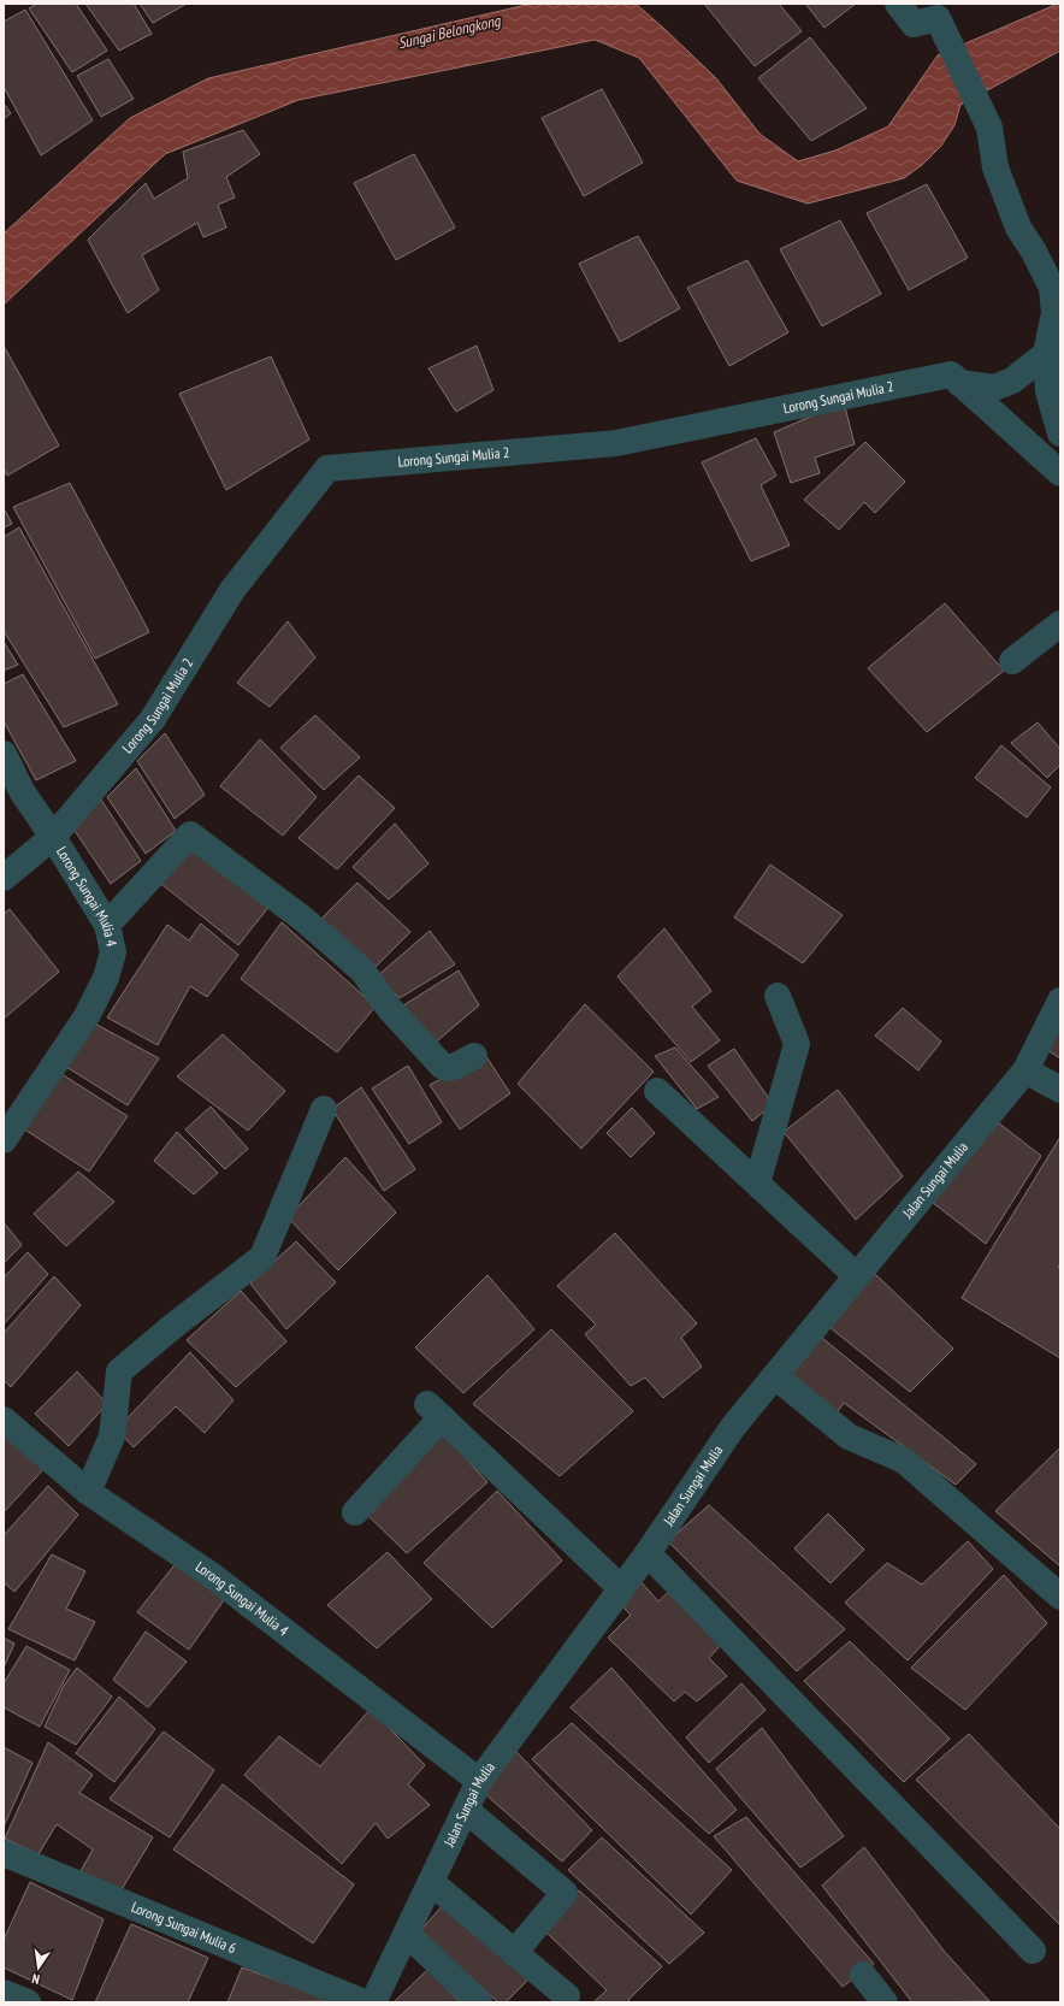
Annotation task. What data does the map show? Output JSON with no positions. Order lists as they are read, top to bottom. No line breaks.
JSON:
{"streets":{"street":["Lorong Sungai Mulia 2","Lorong Sungai Mulia 4","Jalan Sungai Mulia","Lorong Sungai Mulia 6"]},"crossings":[["Lorong Sungai Mulia 2","Lorong Sungai Mulia 4"],["Lorong Sungai Mulia 4","Jalan Sungai Mulia"]],"water":["Sungai Belongkong"],"north":"bottom"}
